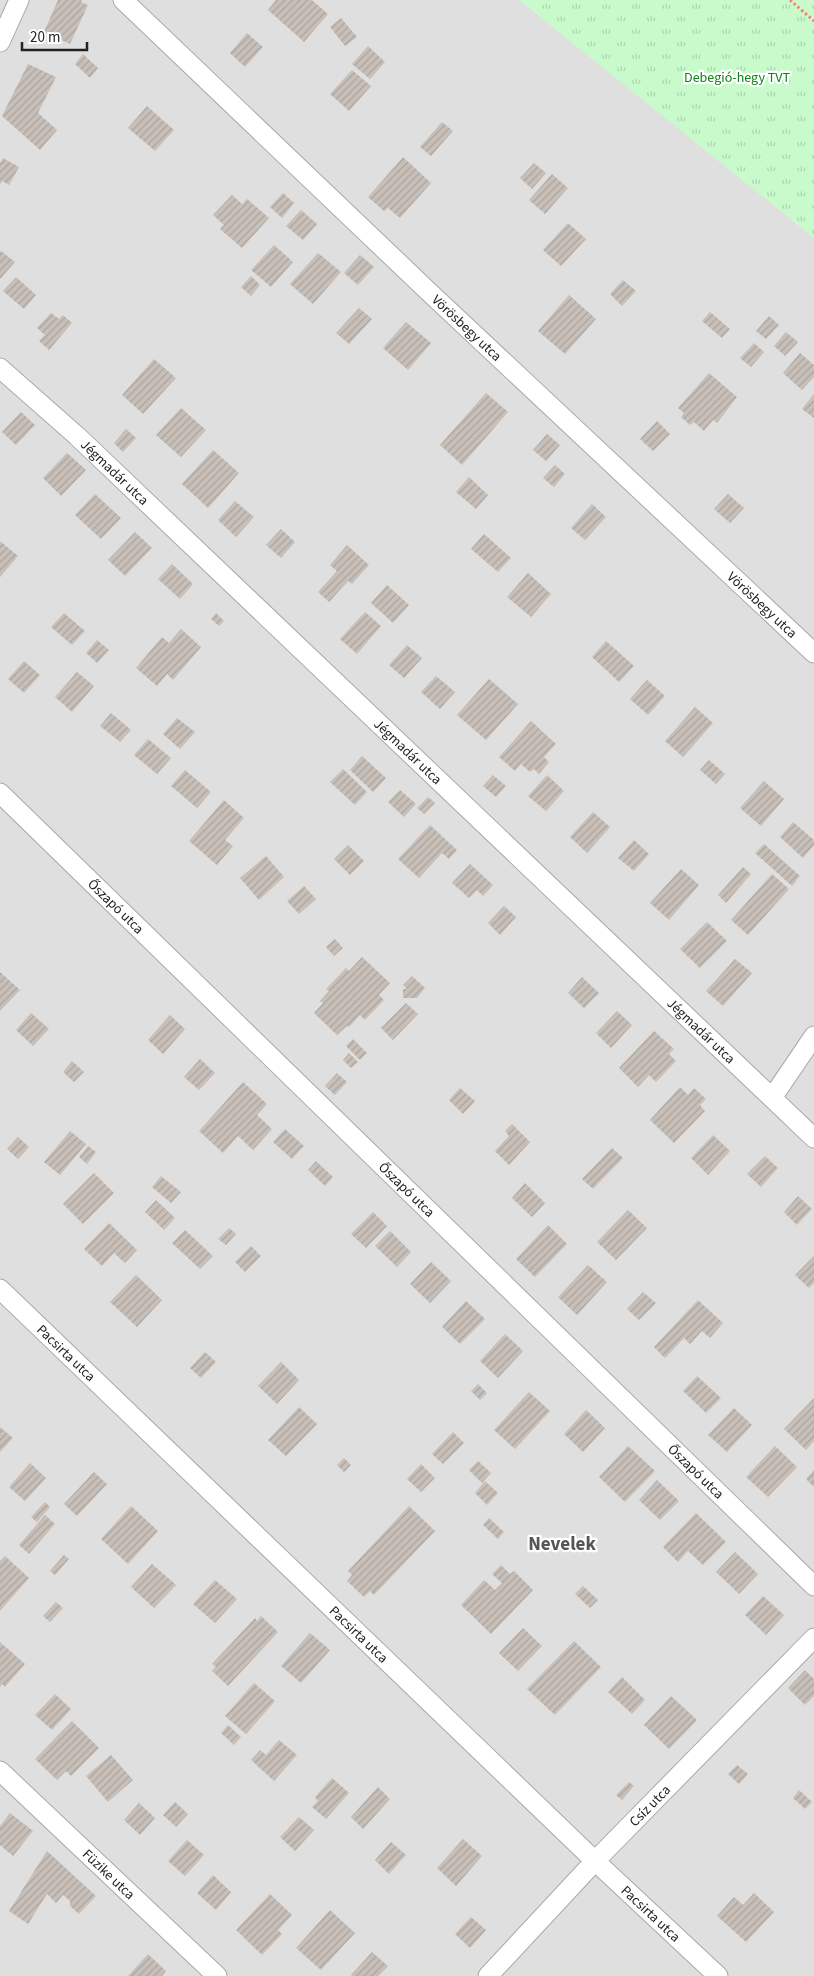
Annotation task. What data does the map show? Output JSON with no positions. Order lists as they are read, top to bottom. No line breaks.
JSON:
{"streets":{"street":["Vörösbegy utca","Jégmadár utca","Őszapó utca","Pacsirta utca","Csíz utca","Füzike utca"]},"crossings":[["Pacsirta utca","Csíz utca"]],"districts":["Nevelek"],"parks":["Debegió-hegy TVT"],"scale_bar":"20 m"}
